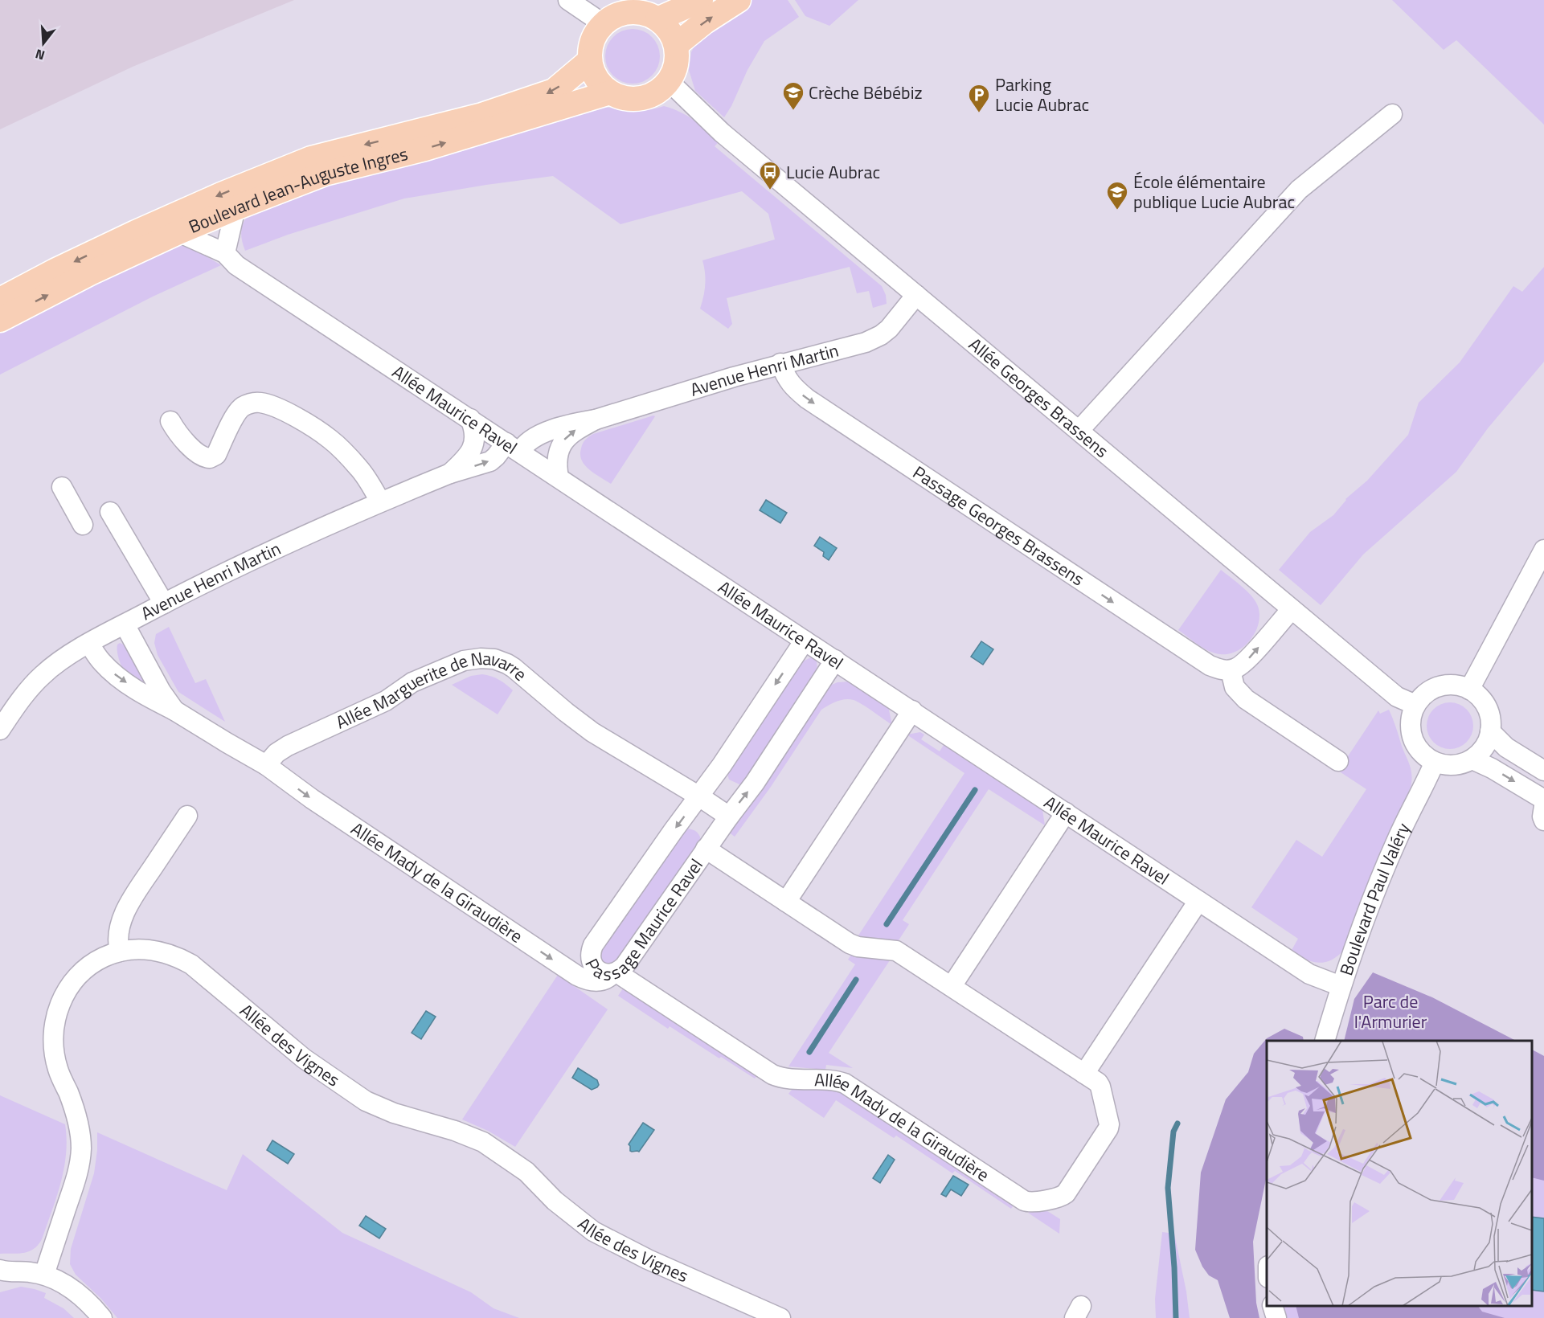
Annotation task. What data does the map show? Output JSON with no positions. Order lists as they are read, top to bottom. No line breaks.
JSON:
{"streets":{"main road":["Boulevard Jean-Auguste Ingres"],"street":["Avenue Henri Martin","Allée Georges Brassens","Allée Maurice Ravel","Passage Georges Brassens","Allée Marguerite de Navarre","Allée Mady de la Giraudière","Boulevard Paul Valéry","Passage Maurice Ravel","Allée des Vignes"]},"crossings":[["Boulevard Jean-Auguste Ingres","Allée Georges Brassens"],["Boulevard Jean-Auguste Ingres","Allée Maurice Ravel"],["Avenue Henri Martin","Allée Georges Brassens"],["Avenue Henri Martin","Allée Maurice Ravel"],["Avenue Henri Martin","Passage Georges Brassens"],["Allée Georges Brassens","Boulevard Paul Valéry"],["Allée Maurice Ravel","Boulevard Paul Valéry"],["Allée Maurice Ravel","Passage Maurice Ravel"],["Allée Marguerite de Navarre","Allée Mady de la Giraudière"],["Allée Marguerite de Navarre","Passage Maurice Ravel"],["Allée Mady de la Giraudière","Passage Maurice Ravel"]],"one_way":["Passage Georges Brassens"],"parks":["Parc de l'Armurier"],"places":{"school or university":["Crèche Bébébiz","École élémentaire publique Lucie Aubrac"],"parking":["Parking Lucie Aubrac"],"bus stop":["Lucie Aubrac"]},"north":"bottom"}
